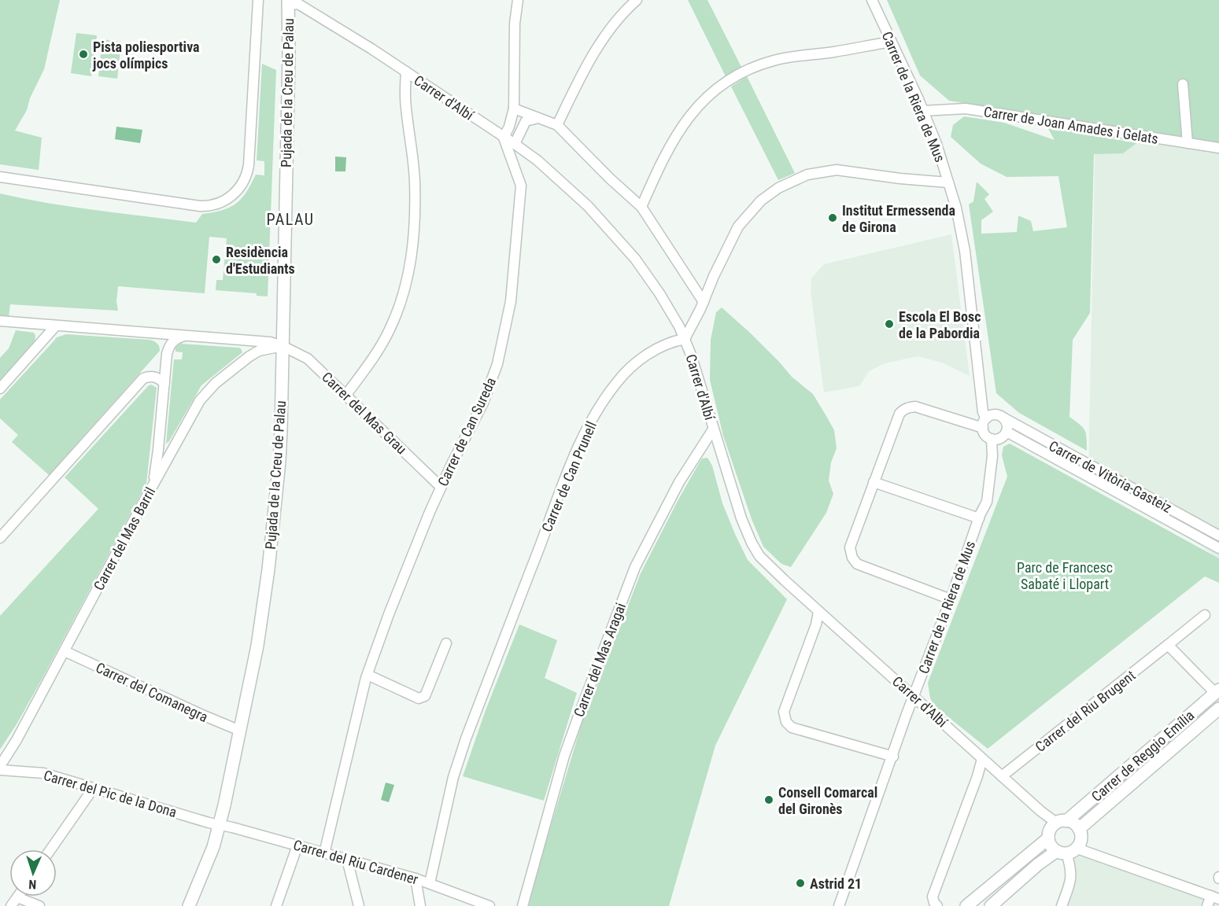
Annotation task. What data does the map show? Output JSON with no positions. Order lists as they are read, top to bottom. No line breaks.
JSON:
{"streets":{"street":["Pujada de la Creu de Palau","Carrer de la Riera de Mus","Carrer d'Albí","Carrer de Joan Amades i Gelats","Carrer del Mas Grau","Carrer de Can Sureda","Carrer de Can Prunell","Carrer de Vitòria-Gasteiz","Carrer del Mas Barril","Carrer del Mas Aragai","Carrer del Comanegra","Carrer del Riu Brugent","Carrer de Reggio Emília","Carrer del Pic de la Dona","Carrer del Riu Cardener"]},"crossings":[["Pujada de la Creu de Palau","Carrer d'Albí"],["Pujada de la Creu de Palau","Carrer del Mas Grau"],["Pujada de la Creu de Palau","Carrer del Mas Barril"],["Pujada de la Creu de Palau","Carrer del Comanegra"],["Pujada de la Creu de Palau","Carrer del Pic de la Dona"],["Pujada de la Creu de Palau","Carrer del Riu Cardener"],["Carrer de la Riera de Mus","Carrer d'Albí"],["Carrer de la Riera de Mus","Carrer de Joan Amades i Gelats"],["Carrer de la Riera de Mus","Carrer de Vitòria-Gasteiz"],["Carrer d'Albí","Carrer de Can Sureda"],["Carrer d'Albí","Carrer de Can Prunell"],["Carrer d'Albí","Carrer del Mas Aragai"],["Carrer d'Albí","Carrer del Riu Brugent"],["Carrer d'Albí","Carrer de Reggio Emília"],["Carrer del Mas Grau","Carrer de Can Sureda"],["Carrer del Mas Grau","Carrer del Mas Barril"],["Carrer de Can Sureda","Carrer del Riu Cardener"],["Carrer de Can Prunell","Carrer del Riu Cardener"],["Carrer del Mas Barril","Carrer del Comanegra"],["Carrer del Pic de la Dona","Carrer del Riu Cardener"]],"districts":["PALAU"],"parks":["Parc de Francesc Sabaté i Llopart"],"places":["Pista poliesportiva jocs olímpics","Institut Ermessenda de Girona","Residència d'Estudiants","Escola El Bosc de la Pabordia","Consell Comarcal del Gironès","Astrid 21"],"north":"bottom"}
